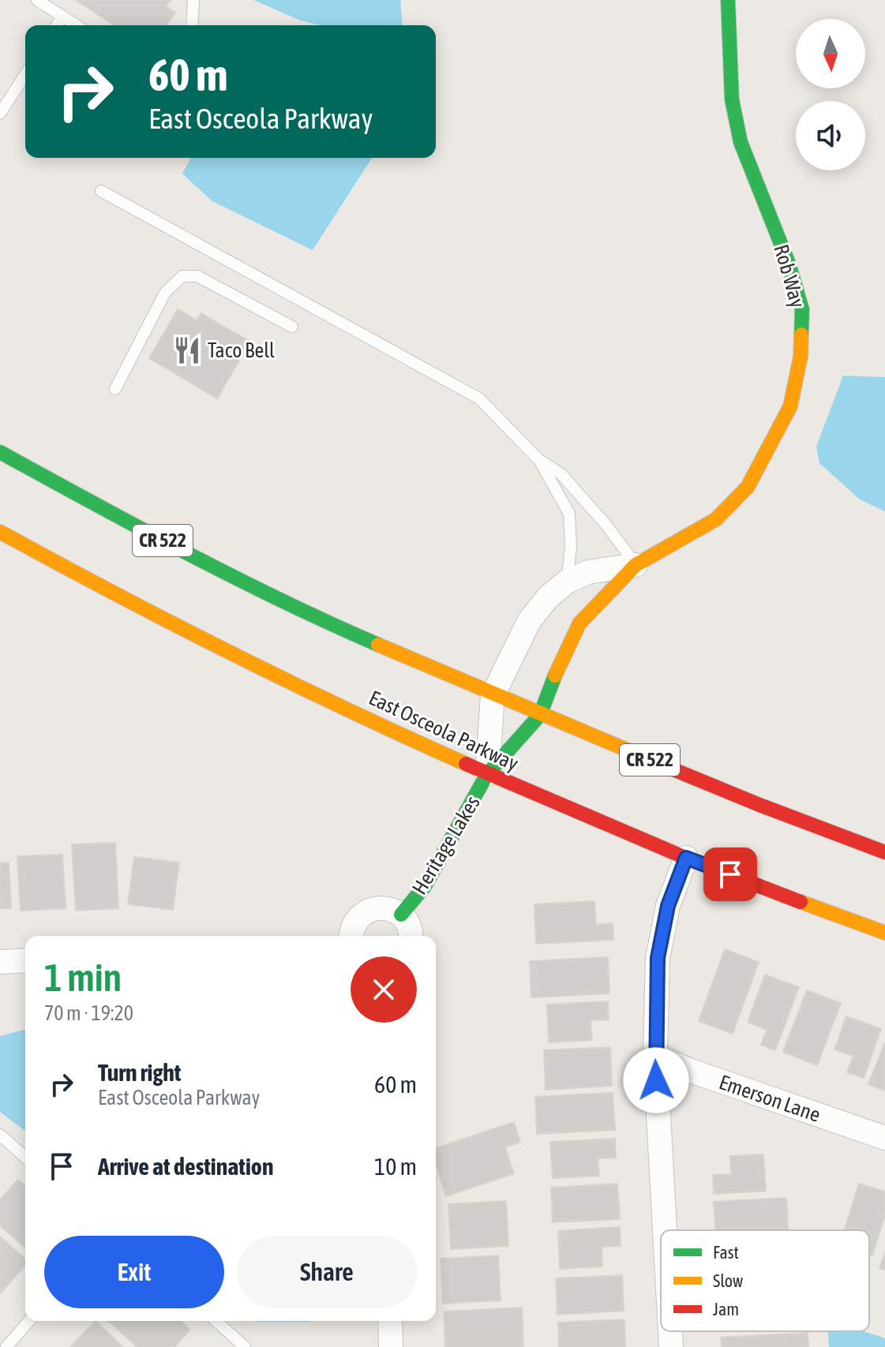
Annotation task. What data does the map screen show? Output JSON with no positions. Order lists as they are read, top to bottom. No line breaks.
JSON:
{"streets":{"main road":["Rob Way","CR 522","East Osceola Parkway","Heritage Lakes"],"street":["Emerson Lane"]},"crossings":[["Rob Way","CR 522"],["Rob Way","East Osceola Parkway"],["Rob Way","Heritage Lakes"],["East Osceola Parkway","Heritage Lakes"]],"places":{"restaurant":["Taco Bell"]},"legend":["Fast","Slow","Jam"],"north":"bottom","page":{"turn":["60 m","East Osceola Parkway"],"heading":["1 min","70 m · 19:20"],"list":[{"name":"Turn right","note":"East Osceola Parkway","value":"60 m"},{"name":"Arrive at destination","value":"10 m"}],"buttons":["Exit","Share"]}}
